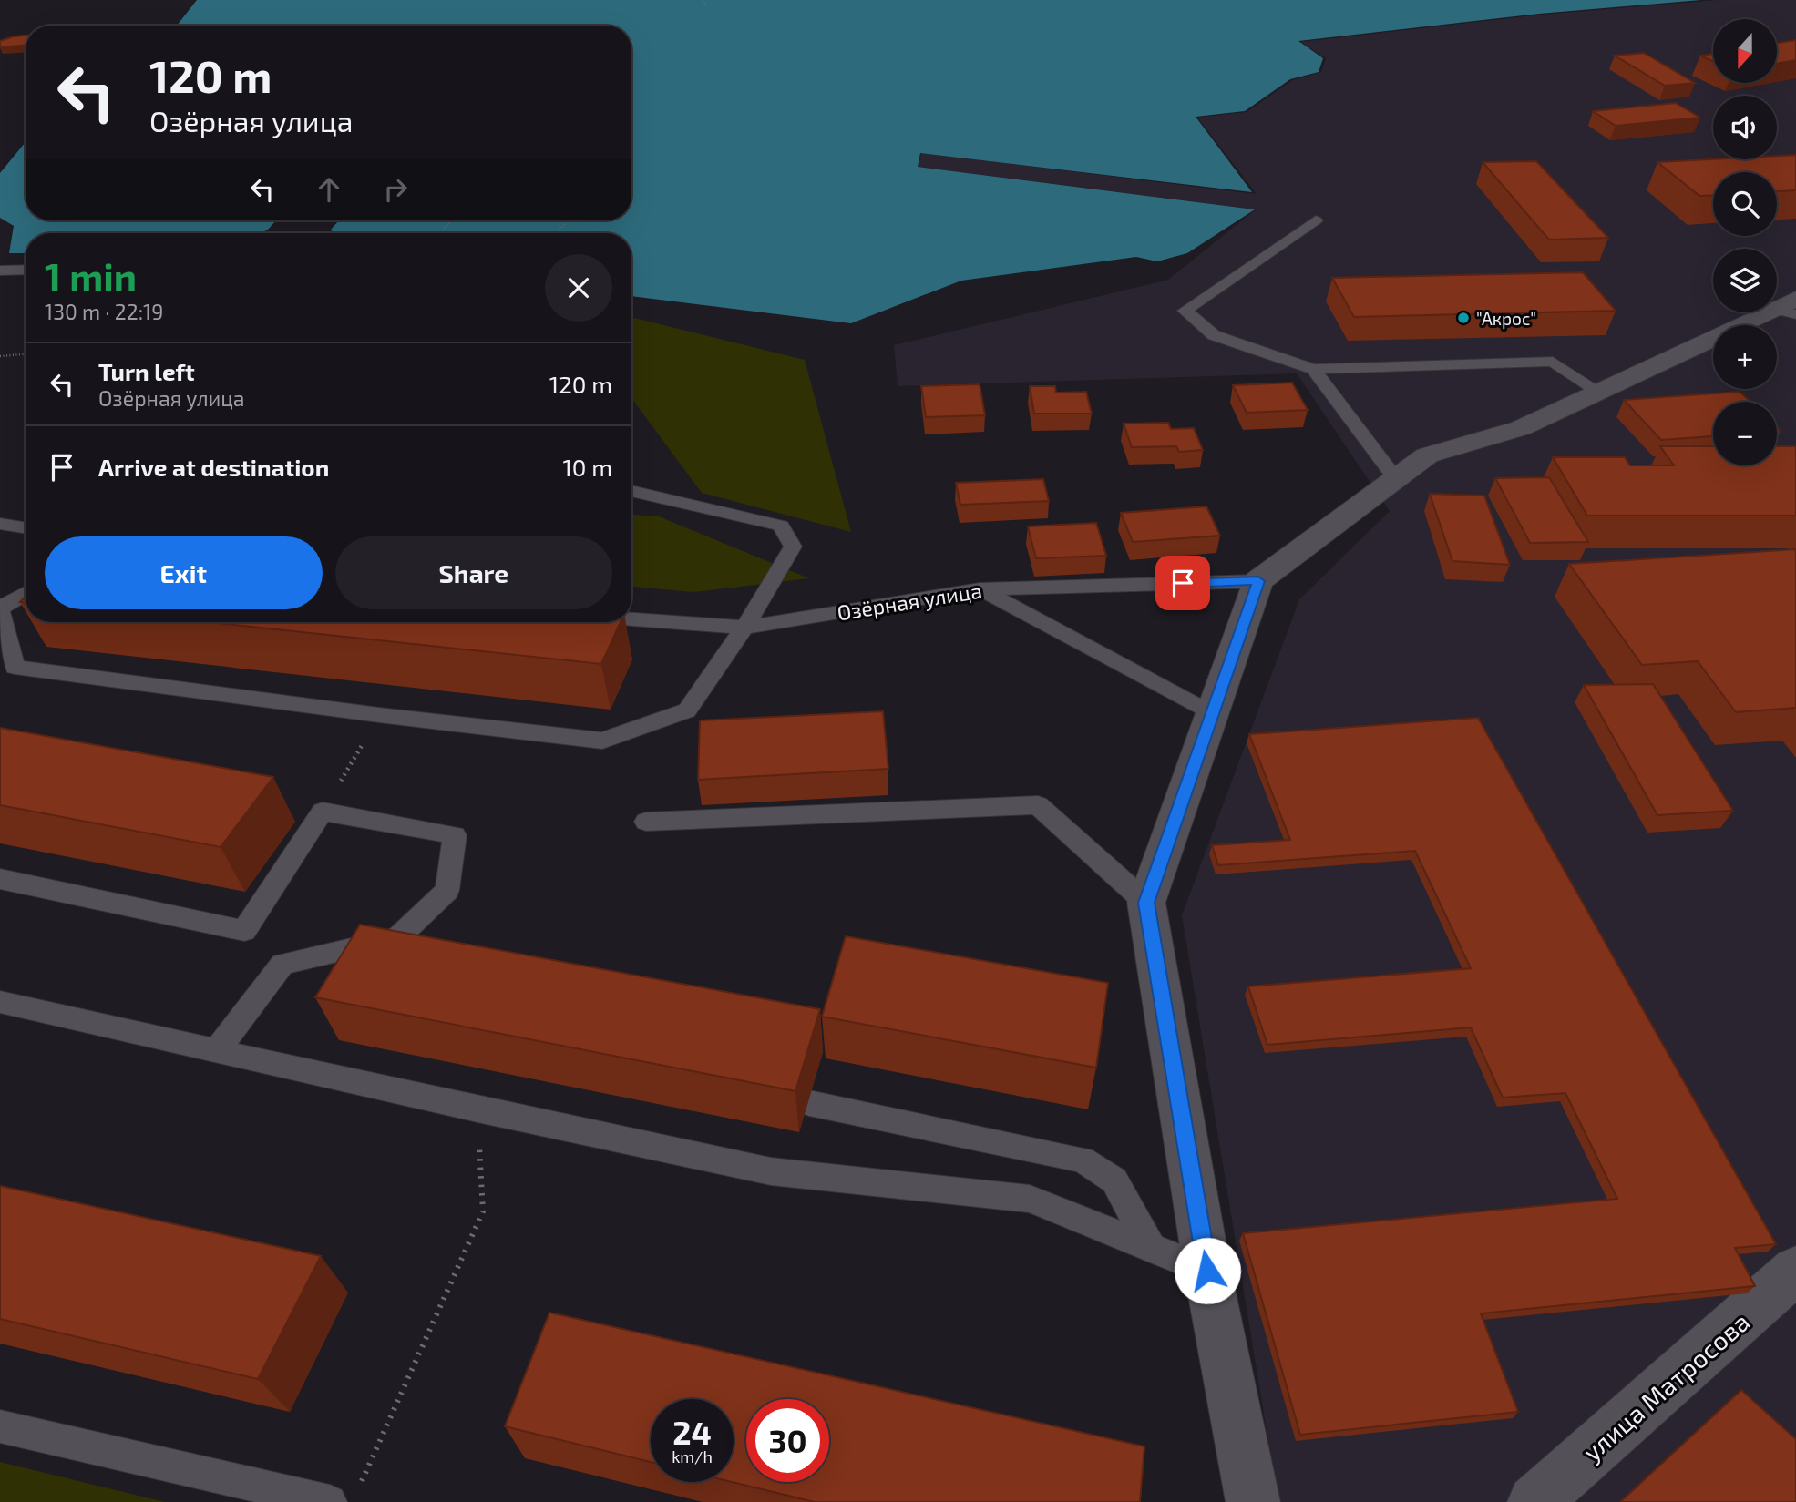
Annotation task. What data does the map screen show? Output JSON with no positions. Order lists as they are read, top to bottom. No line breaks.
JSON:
{"streets":{"street":["улица Матросова"],"lane":["Озёрная улица"]},"places":["\"Акрос\""],"north":"bottom","page":{"map_buttons":["+","−"],"turn":["120 m","Озёрная улица"],"heading":["1 min","130 m · 22:19"],"list":[{"name":"Turn left","note":"Озёрная улица","value":"120 m"},{"name":"Arrive at destination","value":"10 m"}],"buttons":["Exit","Share"],"speed":"24 km/h","limit":"30"}}
